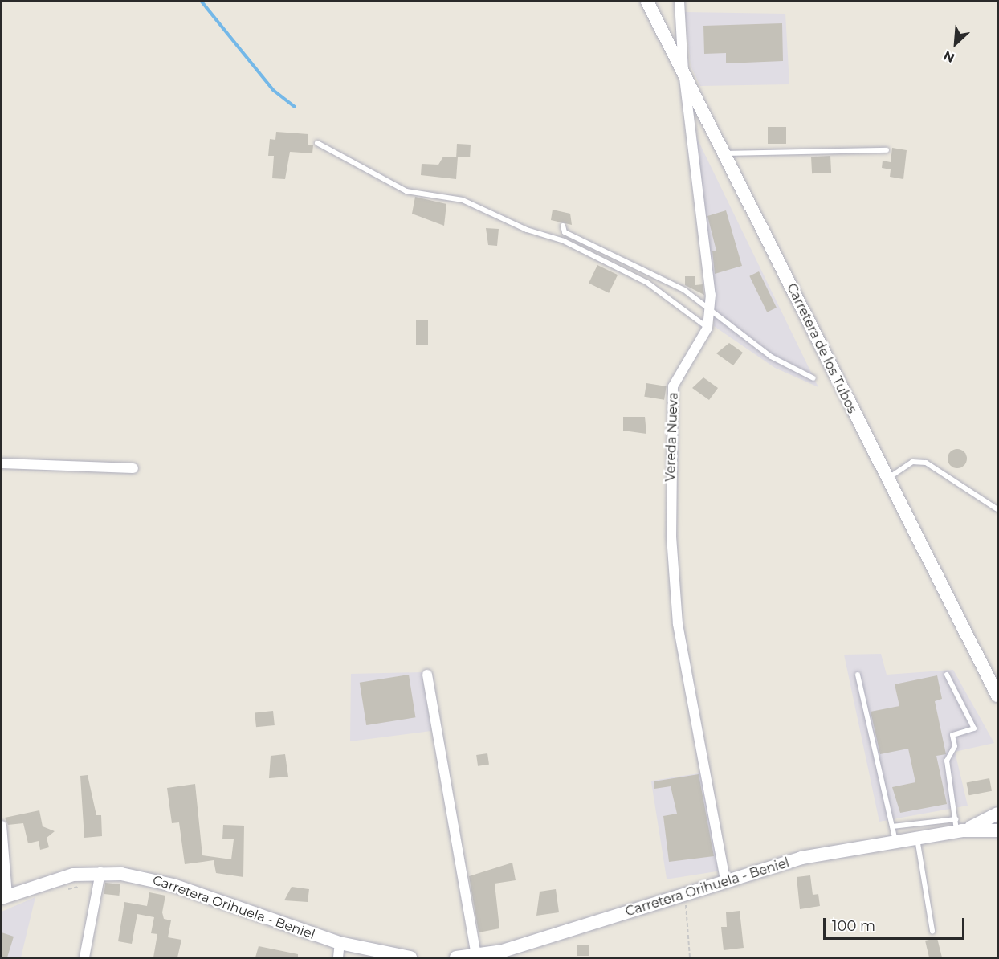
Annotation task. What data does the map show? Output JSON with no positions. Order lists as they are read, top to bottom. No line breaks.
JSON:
{"streets":{"main road":["Carretera de los Tubos","Carretera Orihuela - Beniel"],"street":["Vereda Nueva"]},"crossings":[["Carretera de los Tubos","Vereda Nueva"],["Vereda Nueva","Carretera Orihuela - Beniel"]],"scale_bar":"100 m","north":"bottom left"}
